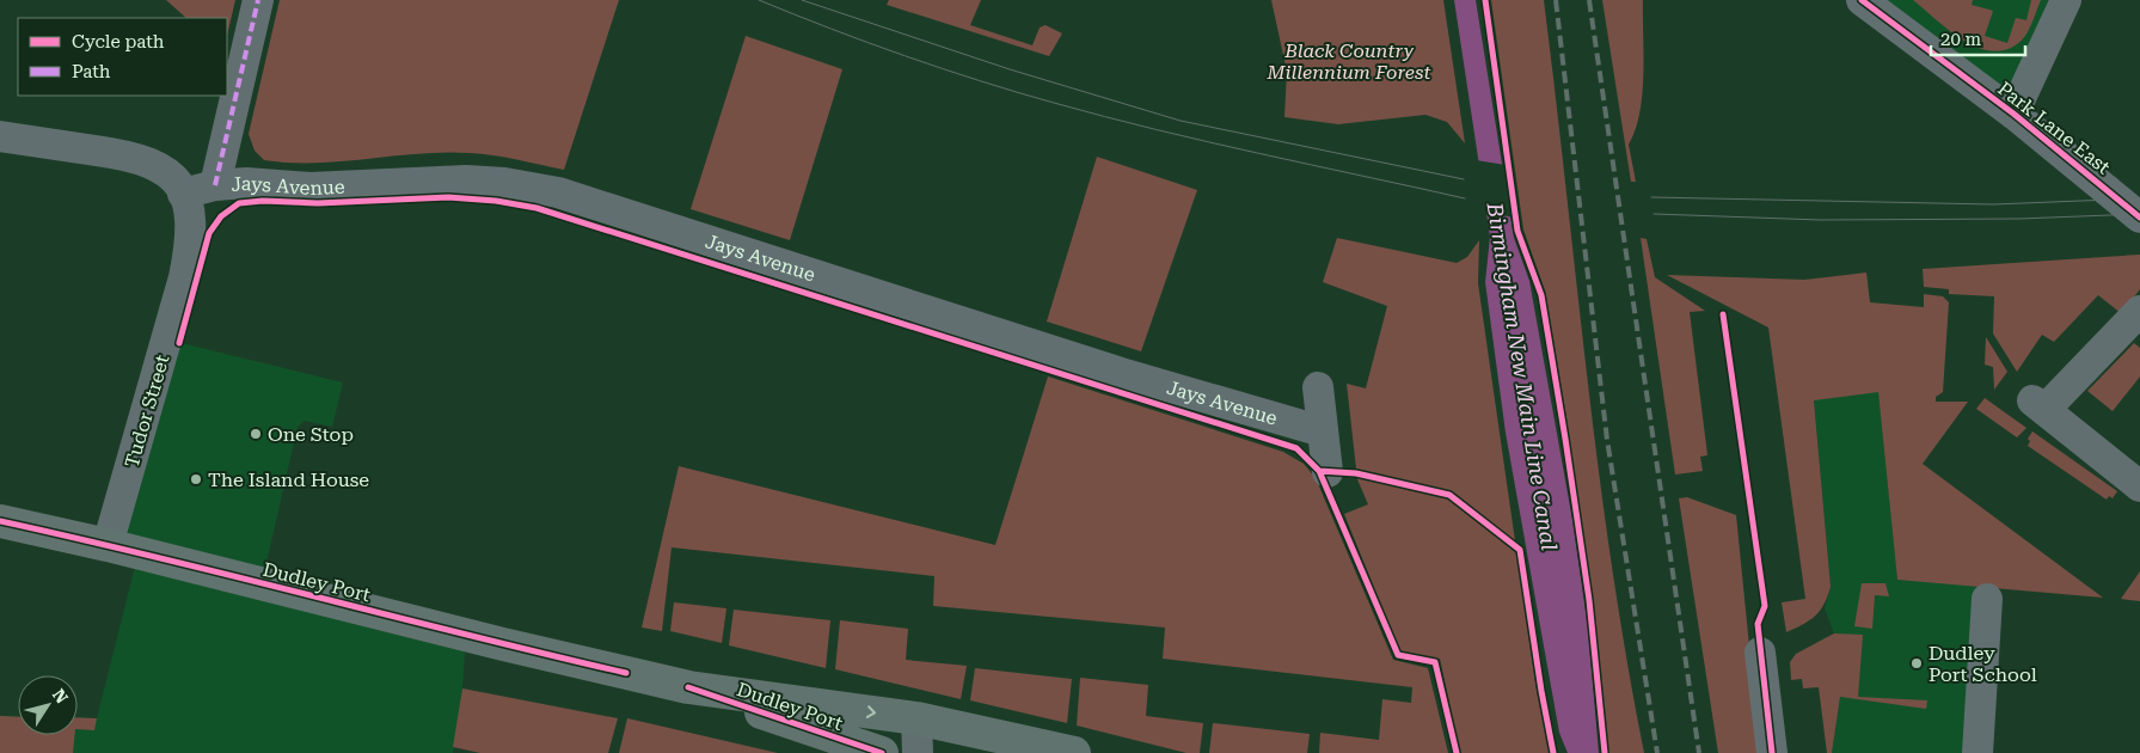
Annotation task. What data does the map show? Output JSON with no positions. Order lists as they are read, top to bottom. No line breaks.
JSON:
{"streets":{"highway":["Dudley Port"],"street":["Park Lane East","Jays Avenue","Tudor Street"]},"crossings":[["Jays Avenue","Tudor Street"],["Tudor Street","Dudley Port"]],"water":["Birmingham New Main Line Canal"],"parks":["Black Country Millennium Forest"],"places":["One Stop","The Island House","Dudley Port School"],"legend":["Cycle path","Path"],"scale_bar":"20 m","north":"top right"}
